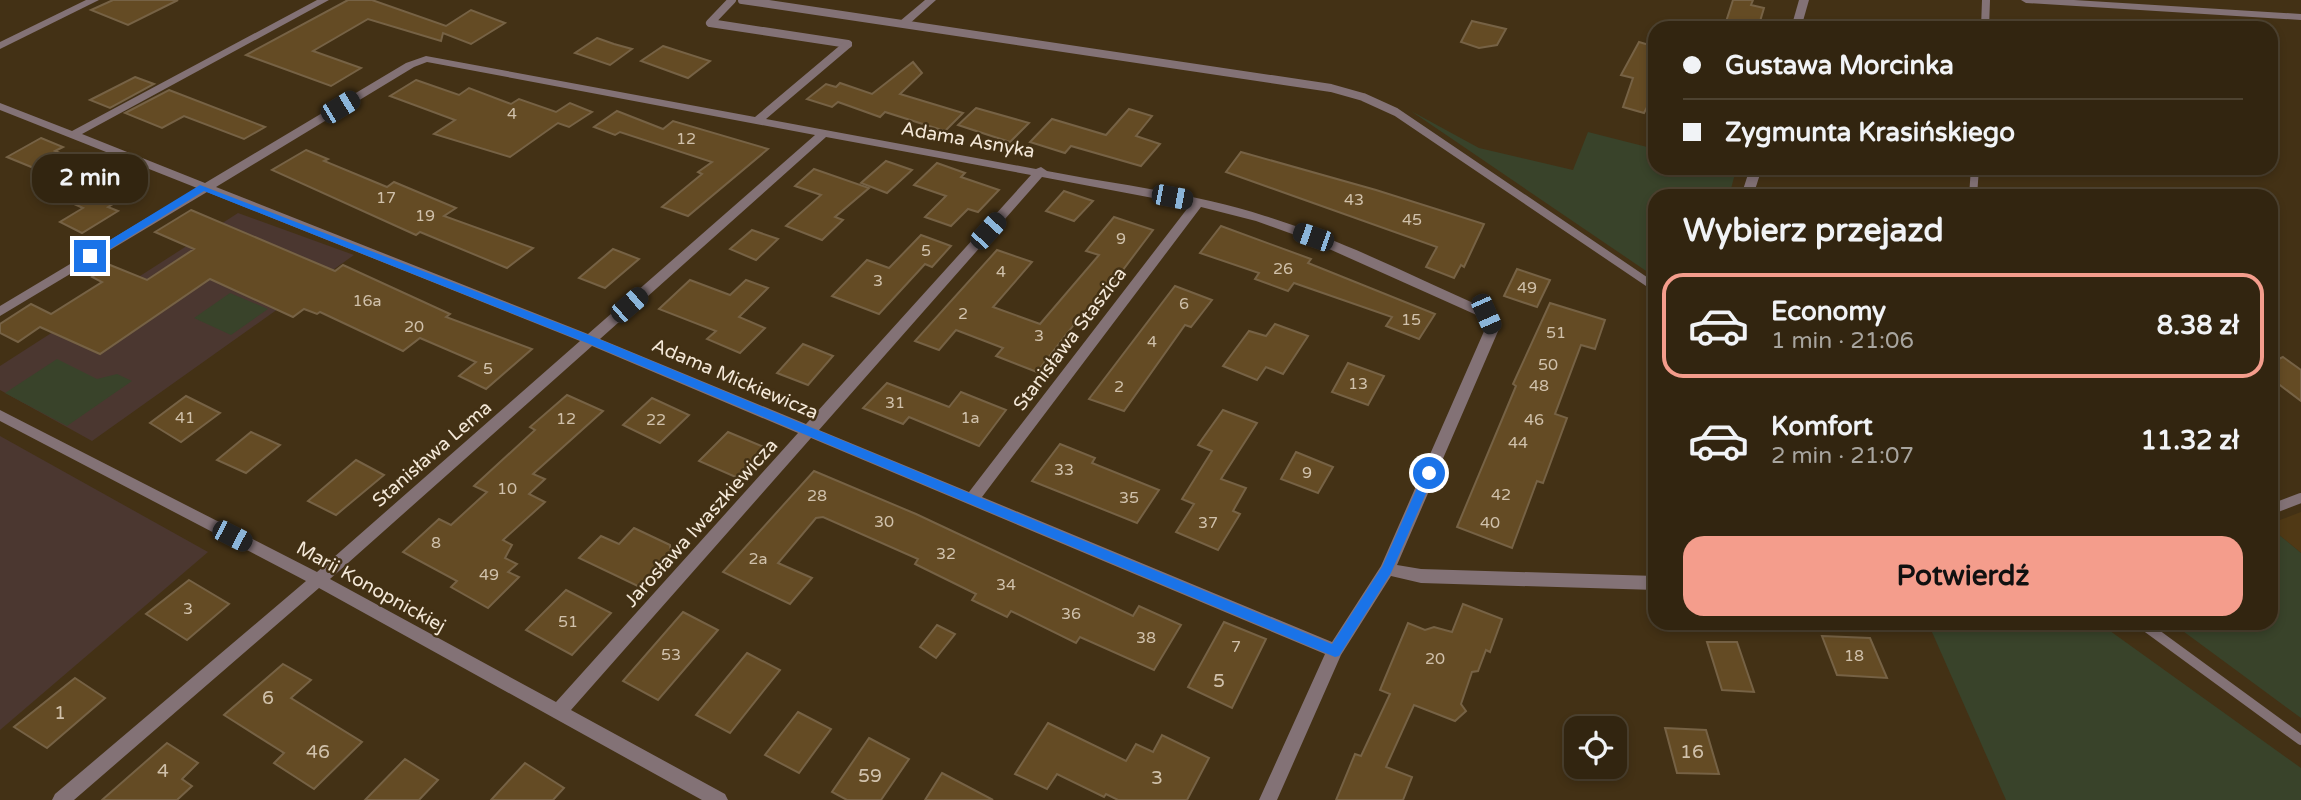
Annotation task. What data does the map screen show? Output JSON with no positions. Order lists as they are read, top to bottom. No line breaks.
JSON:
{"streets":{"street":["Adama Asnyka","Stanisława Staszica","Adama Mickiewicza","Stanisława Lema","Jarosława Iwaszkiewicza","Marii Konopnickiej"]},"crossings":[["Adama Asnyka","Stanisława Staszica"],["Adama Asnyka","Adama Mickiewicza"],["Adama Asnyka","Stanisława Lema"],["Adama Asnyka","Jarosława Iwaszkiewicza"],["Stanisława Staszica","Adama Mickiewicza"],["Adama Mickiewicza","Stanisława Lema"],["Adama Mickiewicza","Jarosława Iwaszkiewicza"],["Stanisława Lema","Marii Konopnickiej"],["Jarosława Iwaszkiewicza","Marii Konopnickiej"]],"house_numbers":["4","12","17","43","19","45","9","5","26","4","3","49","16a","6","2","15","20","51","3","4","50","5","13","48","2","31","41","1a","12","22","46","44","33","9","10","42","28","35","30","37","40","8","32","2a","49","34","3","36","51","38","7","53","18","20","5","6","1","46","16","4","59","3"],"page":{"banner":["Gustawa Morcinka","Zygmunta Krasińskiego"],"bubble":"2 min","heading":"Wybierz przejazd","list":[{"name":"Economy","note":"1 min · 21:06","value":"8.38 zł"},{"name":"Komfort","note":"2 min · 21:07","value":"11.32 zł"}],"buttons":"Potwierdź"}}
